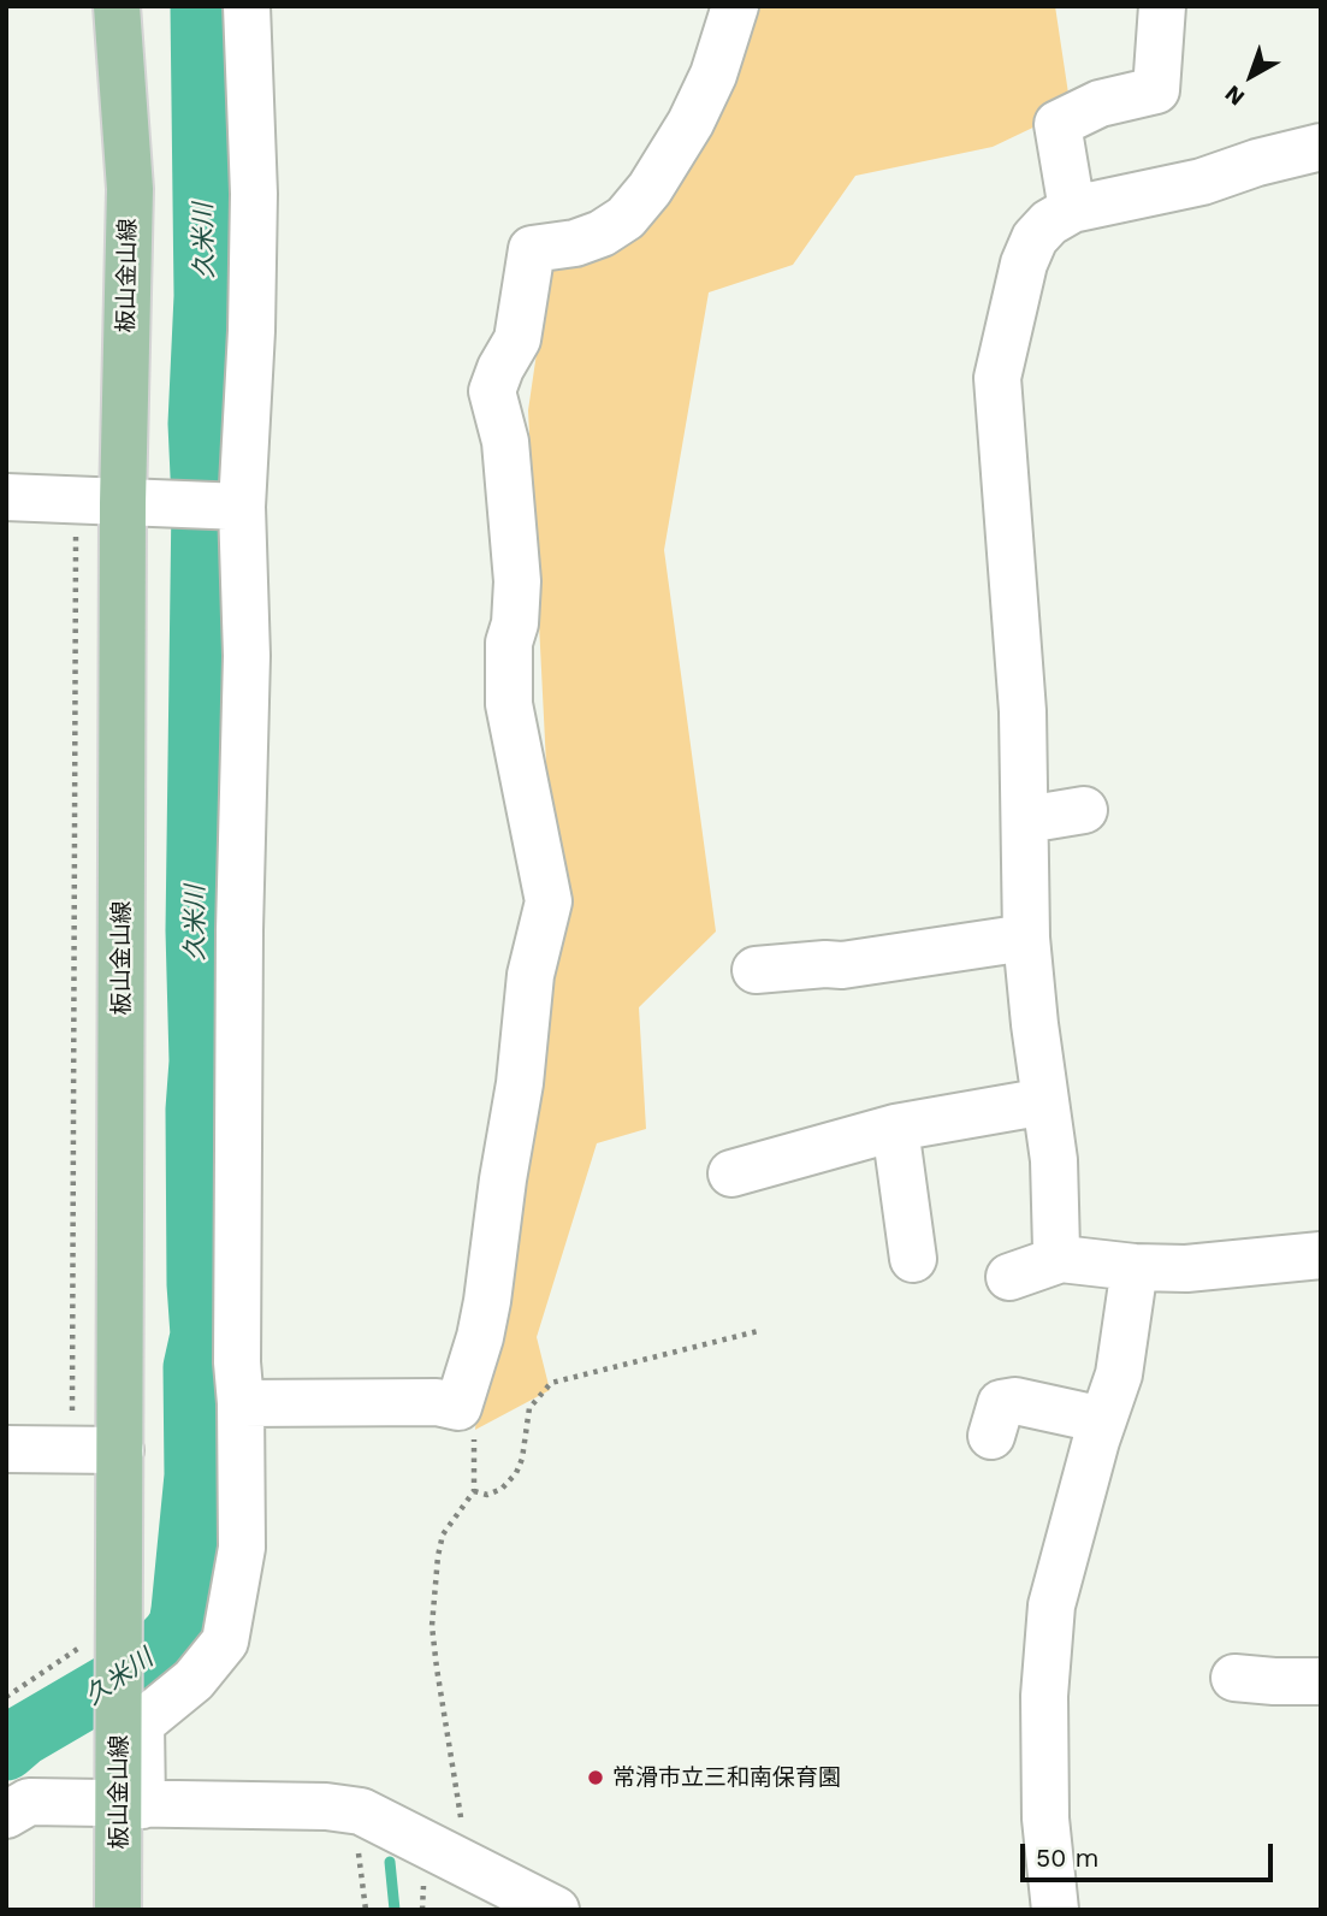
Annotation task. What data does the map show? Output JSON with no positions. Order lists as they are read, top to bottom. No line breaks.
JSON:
{"streets":{"main road":["板山金山線"]},"water":["久米川"],"places":["常滑市立三和南保育園"],"scale_bar":"50 m","north":"bottom left"}
